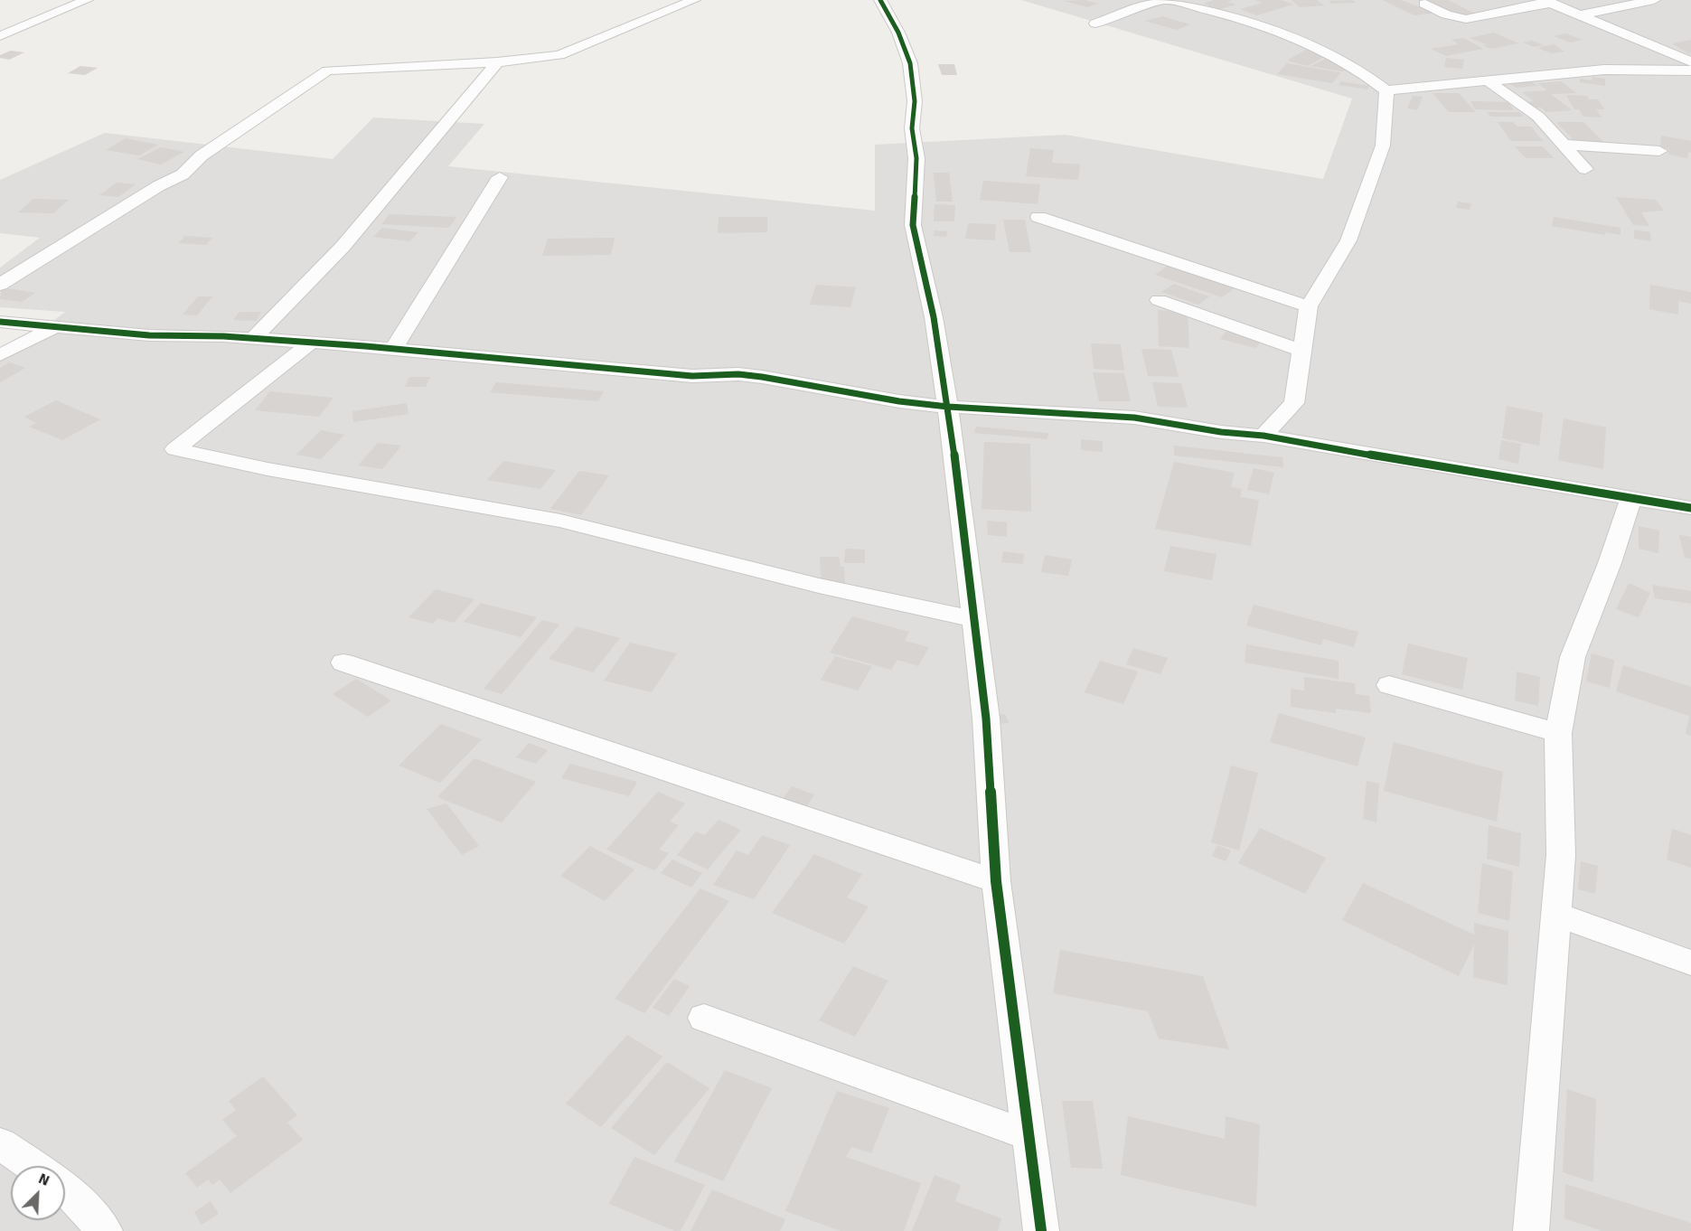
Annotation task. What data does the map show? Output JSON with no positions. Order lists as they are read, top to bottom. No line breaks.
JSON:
{"north":"top right"}
